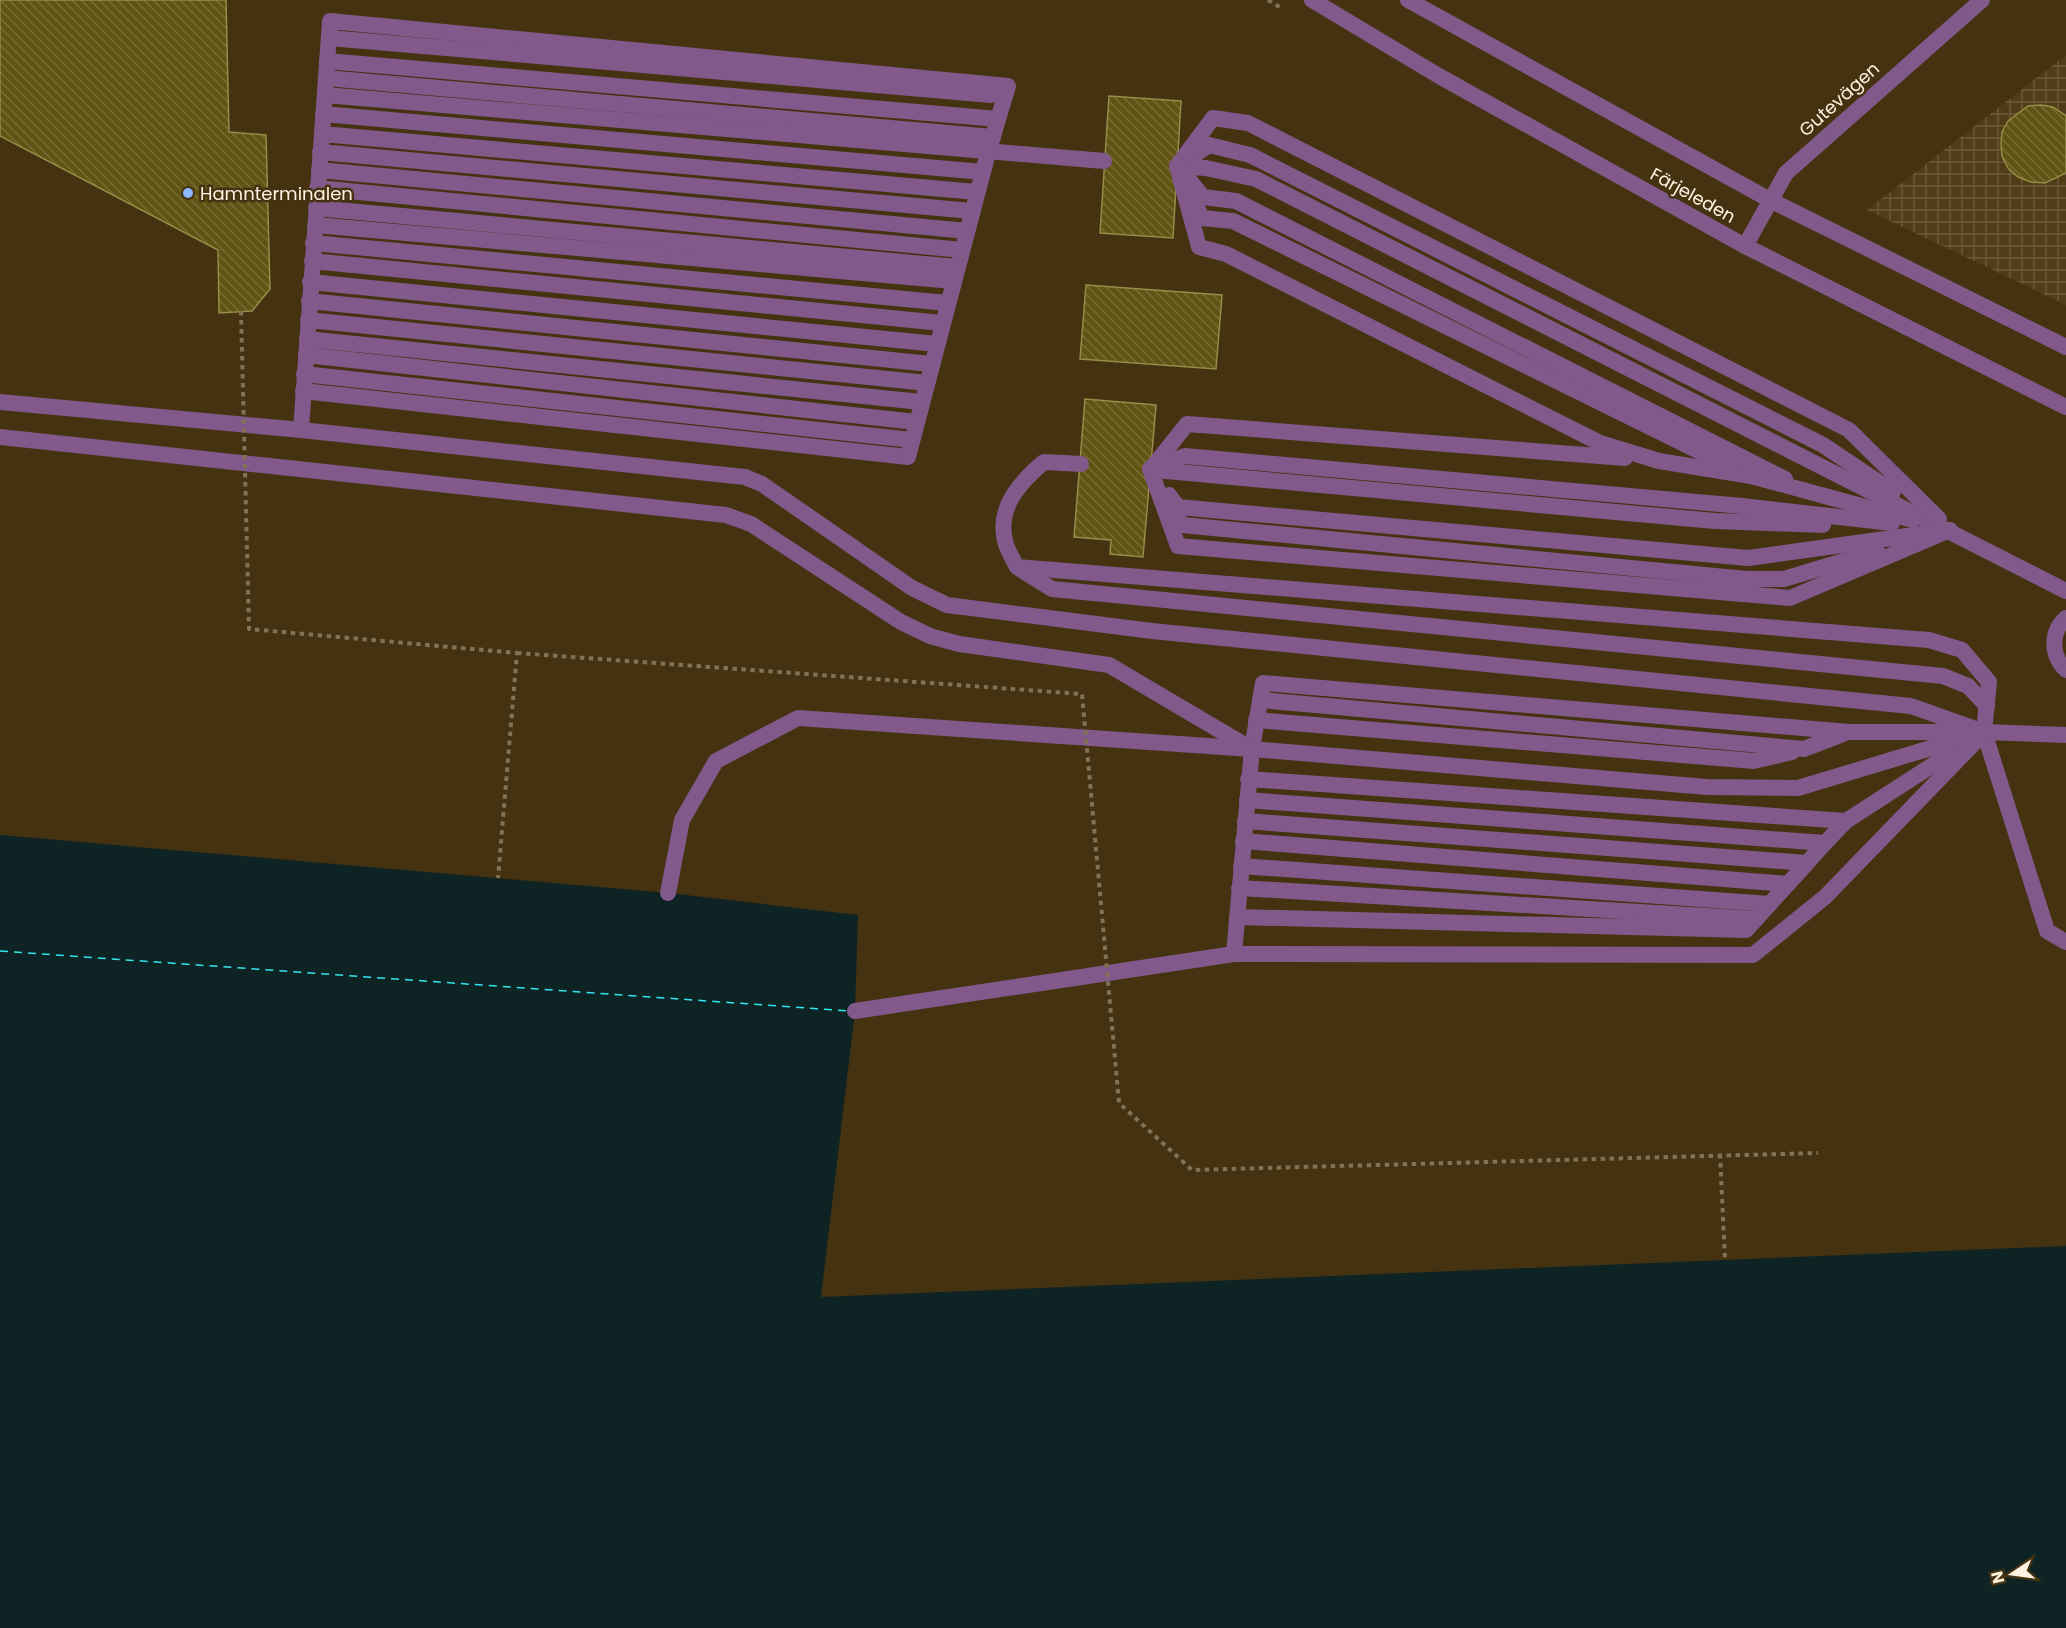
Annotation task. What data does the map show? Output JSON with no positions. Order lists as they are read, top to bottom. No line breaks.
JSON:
{"streets":{"street":["Gutevägen","Färjeleden"]},"crossings":[["Gutevägen","Färjeleden"]],"places":["Hamnterminalen"],"north":"left"}
